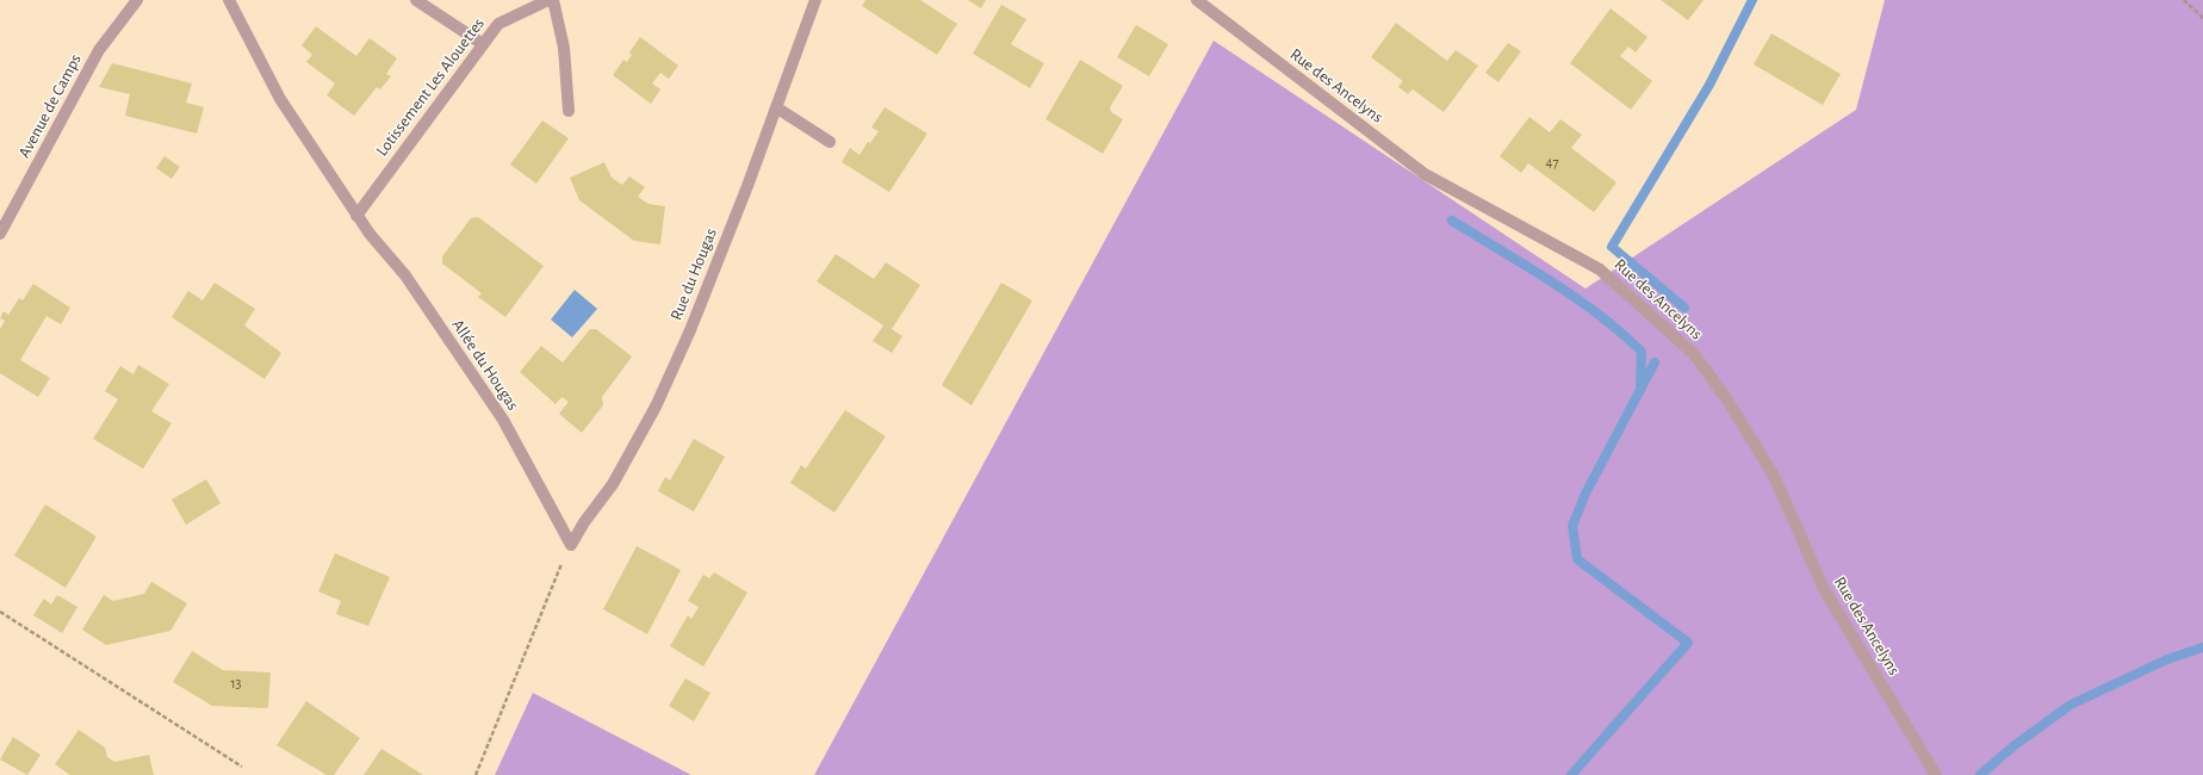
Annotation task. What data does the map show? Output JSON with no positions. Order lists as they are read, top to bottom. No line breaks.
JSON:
{"streets":{"street":["Rue des Ancelyns","Lotissement Les Alouettes","Avenue de Camps","Rue du Hougas","Allée du Hougas"]},"crossings":[["Lotissement Les Alouettes","Allée du Hougas"],["Rue du Hougas","Allée du Hougas"]],"house_numbers":["47","13"]}
